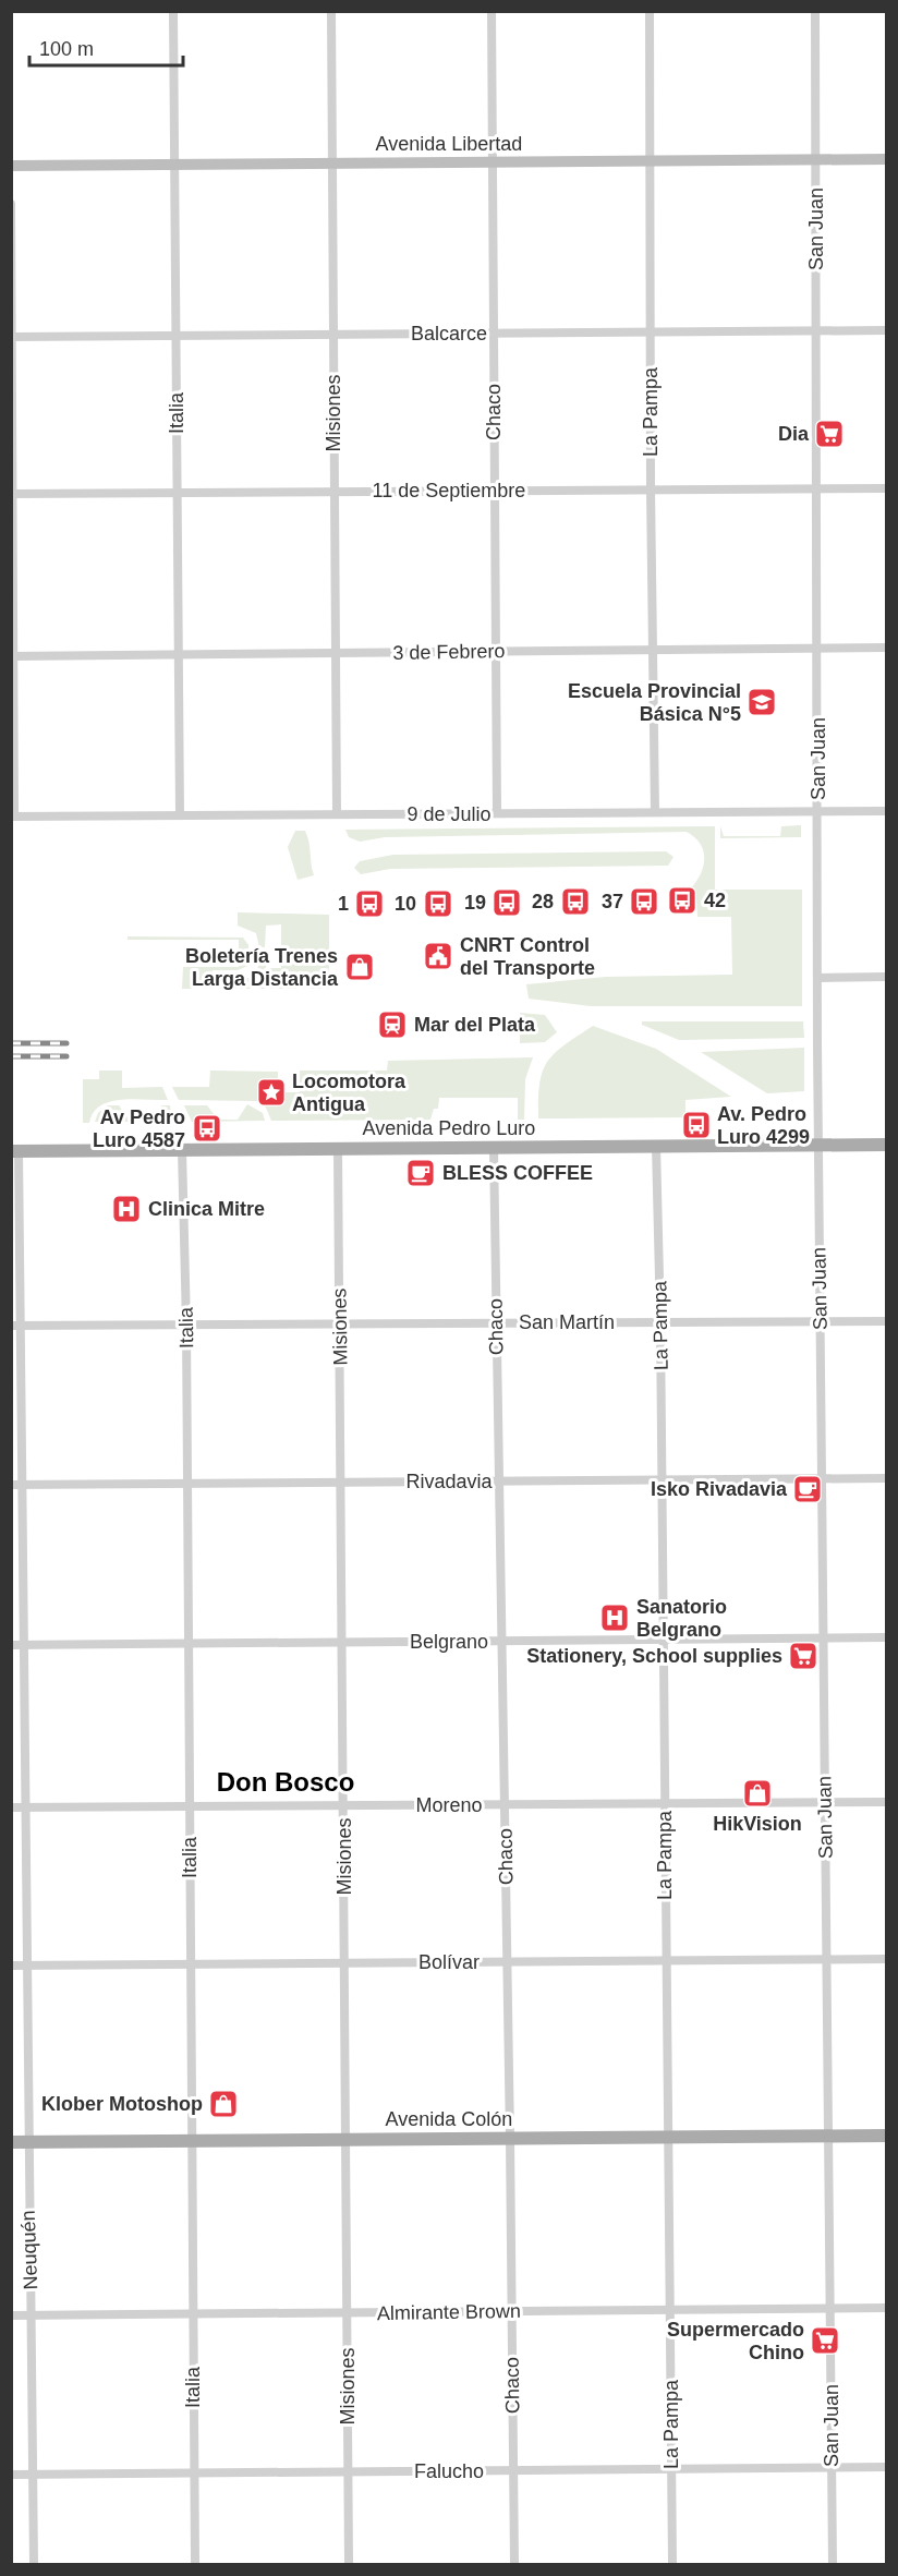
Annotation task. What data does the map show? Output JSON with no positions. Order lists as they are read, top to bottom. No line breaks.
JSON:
{"streets":{"main road":["Avenida Libertad","Avenida Pedro Luro","Avenida Colón"],"street":["San Juan","Balcarce","Chaco","La Pampa","Italia","Misiones","11 de Septiembre","3 de Febrero","9 de Julio","San Martín","Rivadavia","Belgrano","Moreno","Bolívar","Neuquén","Almirante Brown","Falucho"]},"crossings":[["Avenida Libertad","San Juan"],["Avenida Libertad","Chaco"],["Avenida Libertad","La Pampa"],["Avenida Libertad","Italia"],["Avenida Libertad","Misiones"],["San Juan","Balcarce"],["San Juan","11 de Septiembre"],["San Juan","3 de Febrero"],["San Juan","9 de Julio"],["San Juan","Avenida Pedro Luro"],["San Juan","San Martín"],["San Juan","Rivadavia"],["San Juan","Belgrano"],["San Juan","Moreno"],["San Juan","Bolívar"],["San Juan","Avenida Colón"],["San Juan","Almirante Brown"],["San Juan","Falucho"],["Balcarce","Chaco"],["Balcarce","La Pampa"],["Balcarce","Italia"],["Balcarce","Misiones"],["Chaco","11 de Septiembre"],["Chaco","3 de Febrero"],["Chaco","9 de Julio"],["Chaco","Avenida Pedro Luro"],["Chaco","San Martín"],["Chaco","Rivadavia"],["Chaco","Belgrano"],["Chaco","Moreno"],["Chaco","Bolívar"],["Chaco","Avenida Colón"],["Chaco","Almirante Brown"],["Chaco","Falucho"],["La Pampa","11 de Septiembre"],["La Pampa","3 de Febrero"],["La Pampa","9 de Julio"],["La Pampa","Avenida Pedro Luro"],["La Pampa","San Martín"],["La Pampa","Rivadavia"],["La Pampa","Belgrano"],["La Pampa","Moreno"],["La Pampa","Bolívar"],["La Pampa","Avenida Colón"],["La Pampa","Almirante Brown"],["La Pampa","Falucho"],["Italia","11 de Septiembre"],["Italia","3 de Febrero"],["Italia","9 de Julio"],["Italia","Avenida Pedro Luro"],["Italia","San Martín"],["Italia","Rivadavia"],["Italia","Belgrano"],["Italia","Moreno"],["Italia","Bolívar"],["Italia","Avenida Colón"],["Italia","Almirante Brown"],["Italia","Falucho"],["Misiones","11 de Septiembre"],["Misiones","3 de Febrero"],["Misiones","9 de Julio"],["Misiones","Avenida Pedro Luro"],["Misiones","San Martín"],["Misiones","Rivadavia"],["Misiones","Belgrano"],["Misiones","Moreno"],["Misiones","Bolívar"],["Misiones","Avenida Colón"],["Misiones","Almirante Brown"],["Misiones","Falucho"],["Avenida Pedro Luro","Neuquén"],["San Martín","Neuquén"],["Rivadavia","Neuquén"],["Belgrano","Neuquén"],["Moreno","Neuquén"],["Bolívar","Neuquén"],["Avenida Colón","Neuquén"],["Neuquén","Almirante Brown"],["Neuquén","Falucho"]],"districts":["Don Bosco"],"places":{"supermarket":["Dia","Stationery, School supplies","Supermercado Chino"],"school or university":["Escuela Provincial Básica N°5"],"bus stop":["42","28","37","19","1","10","Av. Pedro Luro 4299","Av Pedro Luro 4587"],"public building":["CNRT Control del Transporte"],"shop":["Boletería Trenes Larga Distancia","HikVision","Klober Motoshop"],"station":["Mar del Plata"],"place":["Locomotora Antigua"],"cafe":["BLESS COFFEE","Isko Rivadavia"],"hospital":["Clinica Mitre","Sanatorio Belgrano"]},"scale_bar":"100 m"}
